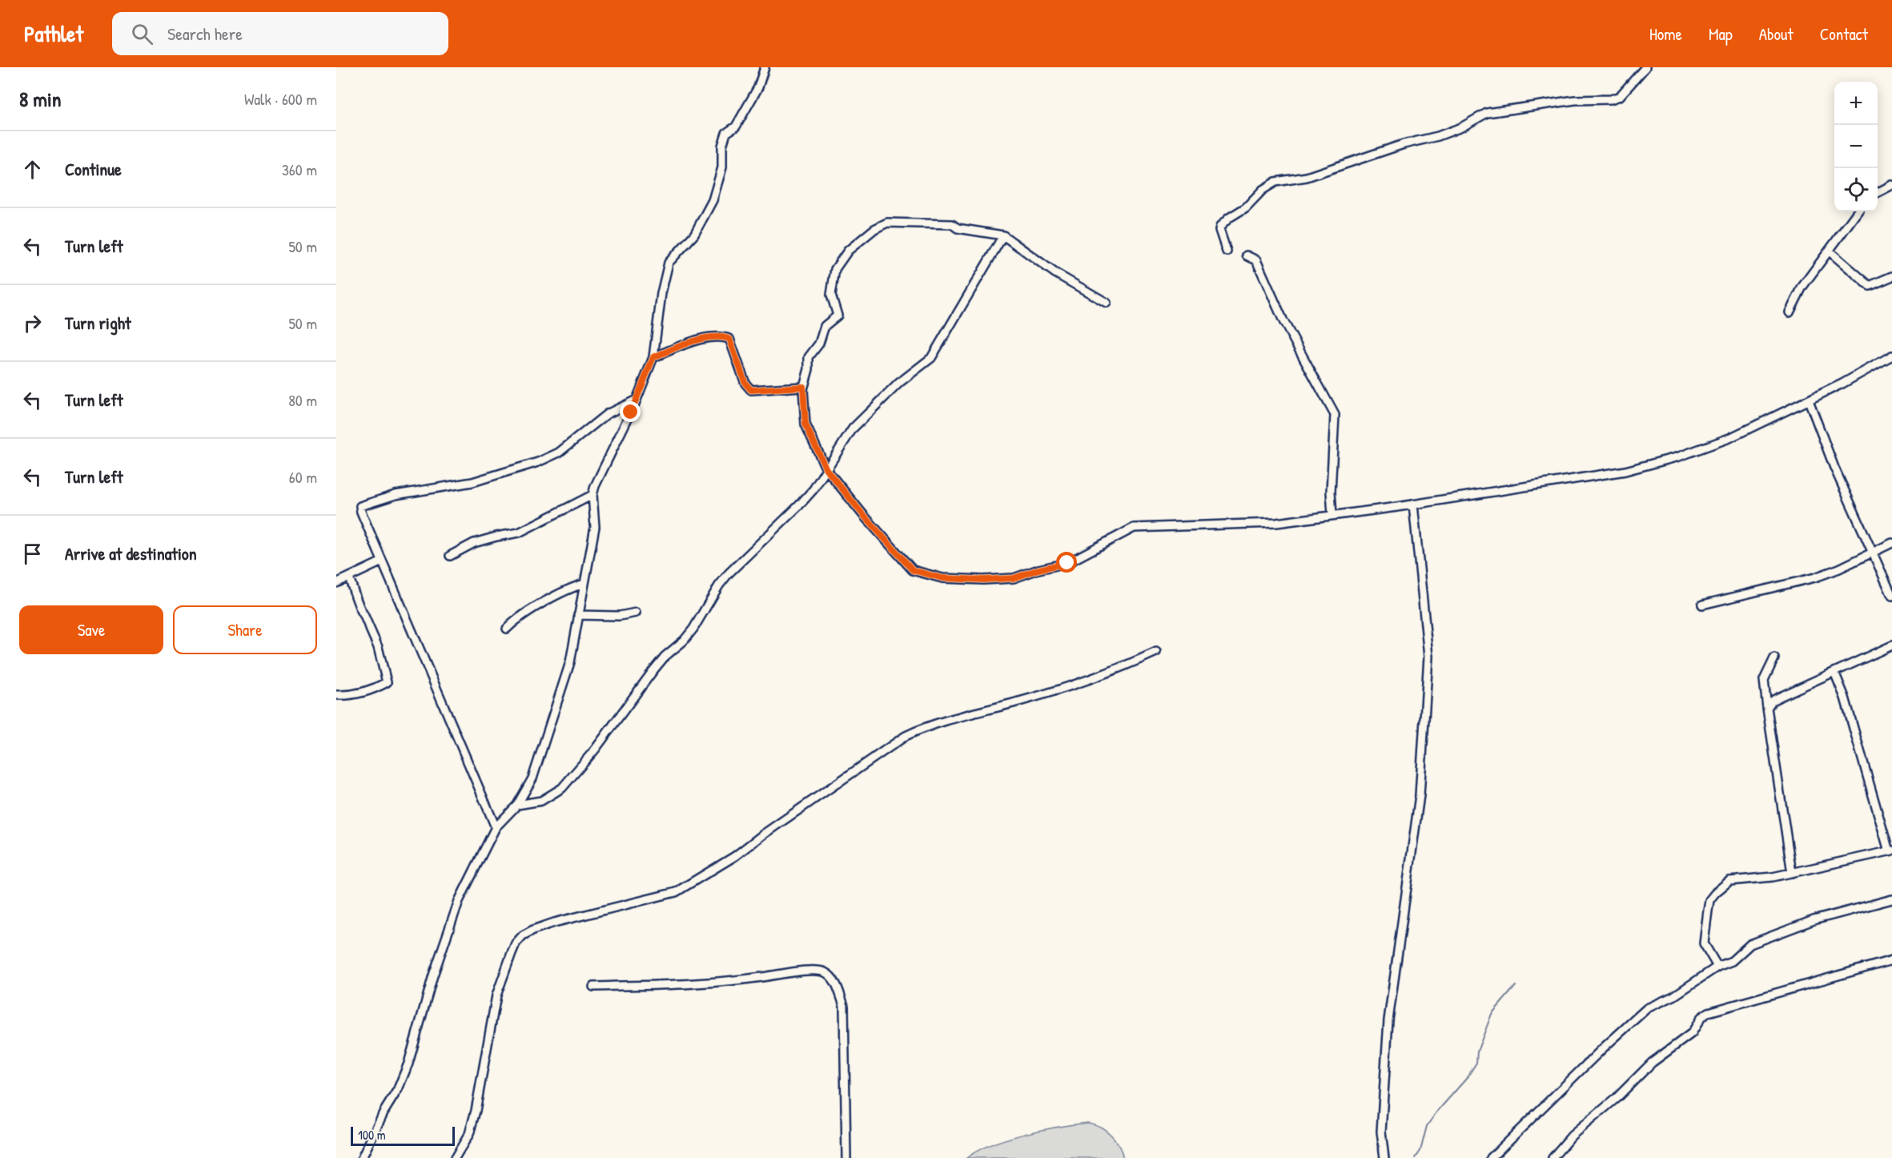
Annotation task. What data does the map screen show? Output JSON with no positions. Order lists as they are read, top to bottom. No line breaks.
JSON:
{"scale_bar":"100 m","page":{"header":"Pathlet","search":"Search here","nav":["Home","Map","About","Contact"],"heading":["8 min","Walk · 600 m"],"map_buttons":["+","−"],"list":[["Continue","360 m"],["Turn left","50 m"],["Turn right","50 m"],["Turn left","80 m"],["Turn left","60 m"],"Arrive at destination"],"buttons":["Save","Share"],"scale":"100 m"}}
